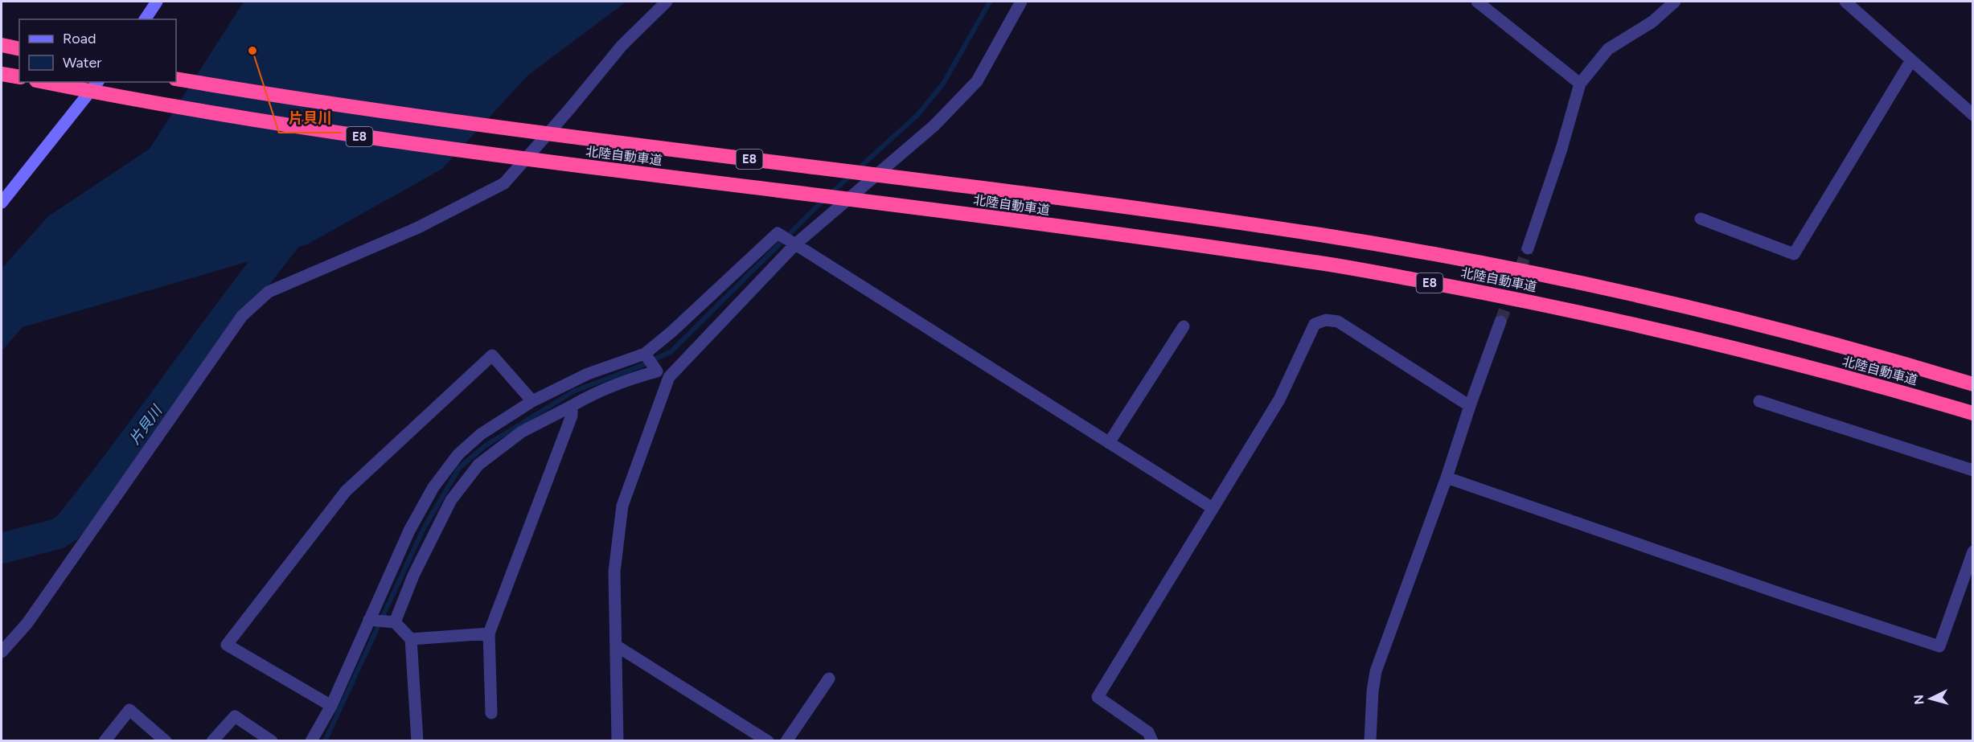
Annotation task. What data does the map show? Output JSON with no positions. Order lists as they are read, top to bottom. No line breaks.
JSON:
{"streets":{"highway":["E8","北陸自動車道"]},"water":["片貝川"],"places":["片貝川"],"legend":["Road","Water"],"north":"left"}
